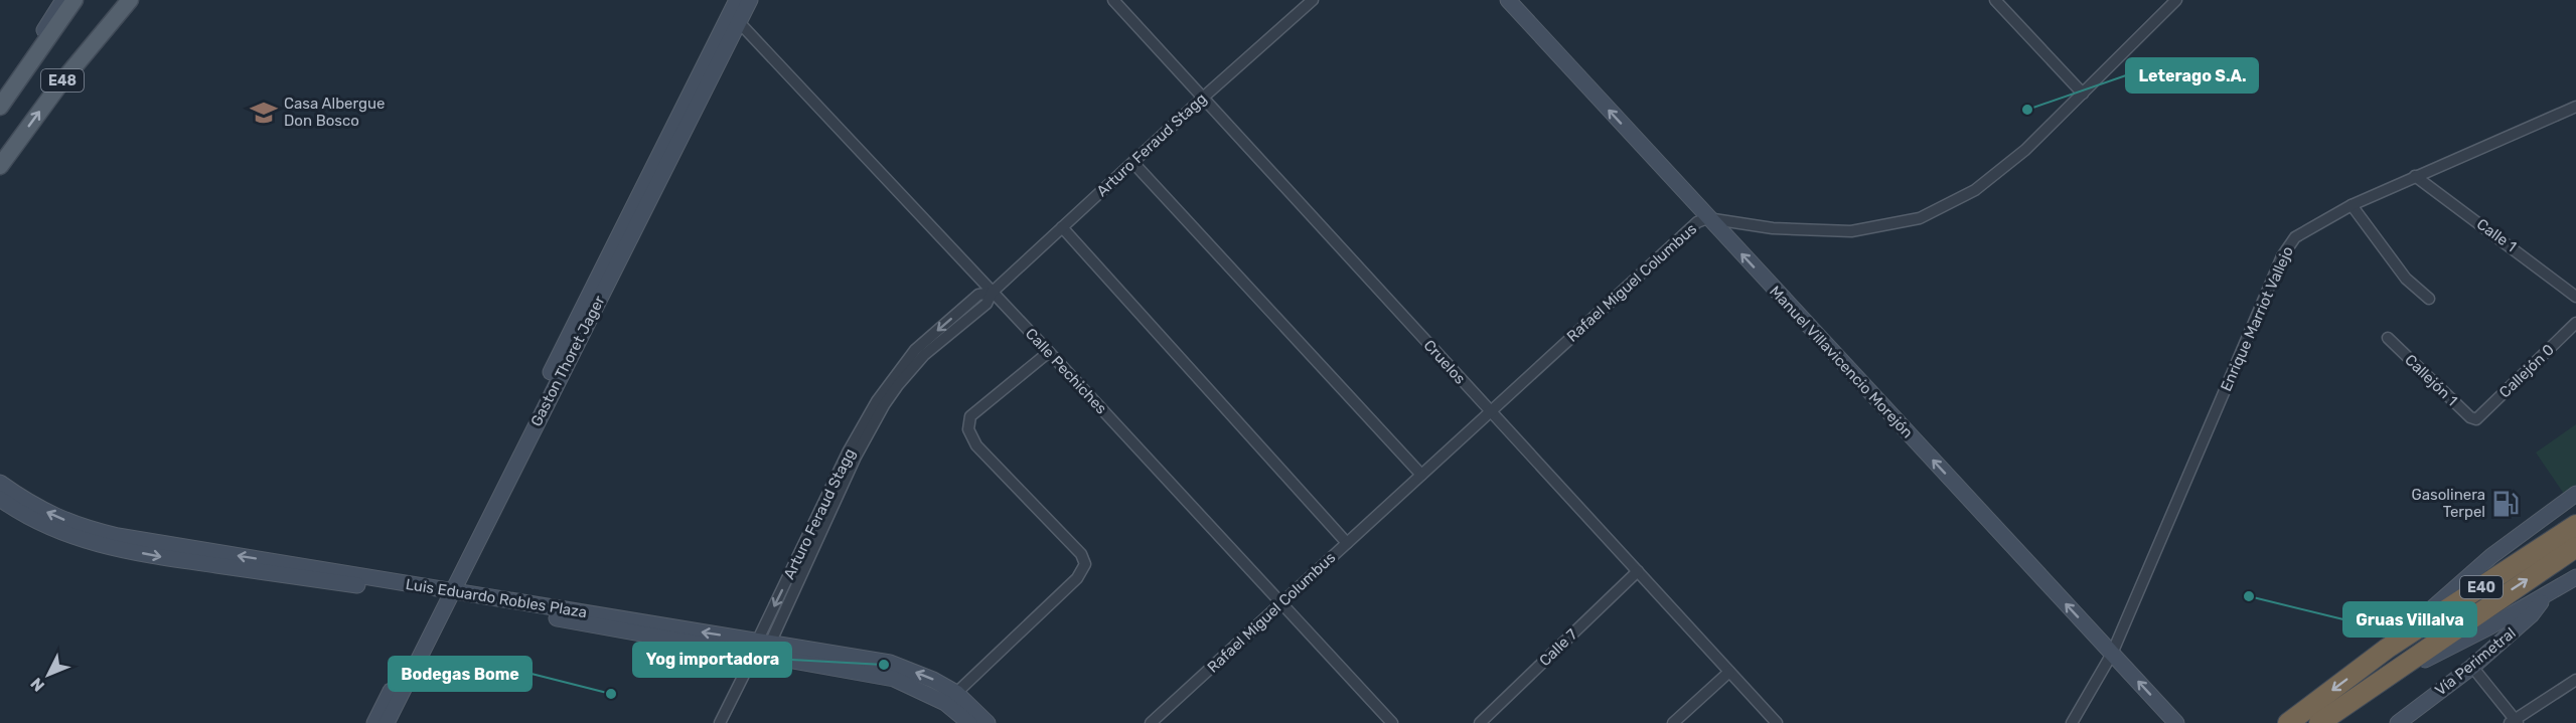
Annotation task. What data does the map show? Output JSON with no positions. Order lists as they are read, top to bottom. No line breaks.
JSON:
{"streets":{"highway":["E40","Vía Perimetral"],"main road":["E48"],"street":["Arturo Feraud Stagg","Calle 1","Rafael Miguel Columbus","Enrique Marriot Vallejo","Gaston Thoret Jager","Cruelos","Manuel Villavicencio Morejón","Calle Pechiches","Callejón 0","Callejón 1","Luis Eduardo Robles Plaza","Calle 7"]},"crossings":[["Arturo Feraud Stagg","Cruelos"],["Arturo Feraud Stagg","Calle Pechiches"],["Arturo Feraud Stagg","Luis Eduardo Robles Plaza"],["Calle 1","Enrique Marriot Vallejo"],["Rafael Miguel Columbus","Cruelos"],["Rafael Miguel Columbus","Manuel Villavicencio Morejón"],["Rafael Miguel Columbus","Calle Pechiches"],["Enrique Marriot Vallejo","Manuel Villavicencio Morejón"],["Gaston Thoret Jager","Calle Pechiches"],["Gaston Thoret Jager","Luis Eduardo Robles Plaza"],["Cruelos","Calle 7"],["Callejón 0","Callejón 1"]],"one_way":["Manuel Villavicencio Morejón"],"places":{"other":["Leterago S.A.","Gruas Villalva","Yog importadora","Bodegas Bome"],"school or university":["Casa Albergue Don Bosco"],"fuel station":["Gasolinera Terpel"]},"north":"bottom left"}
